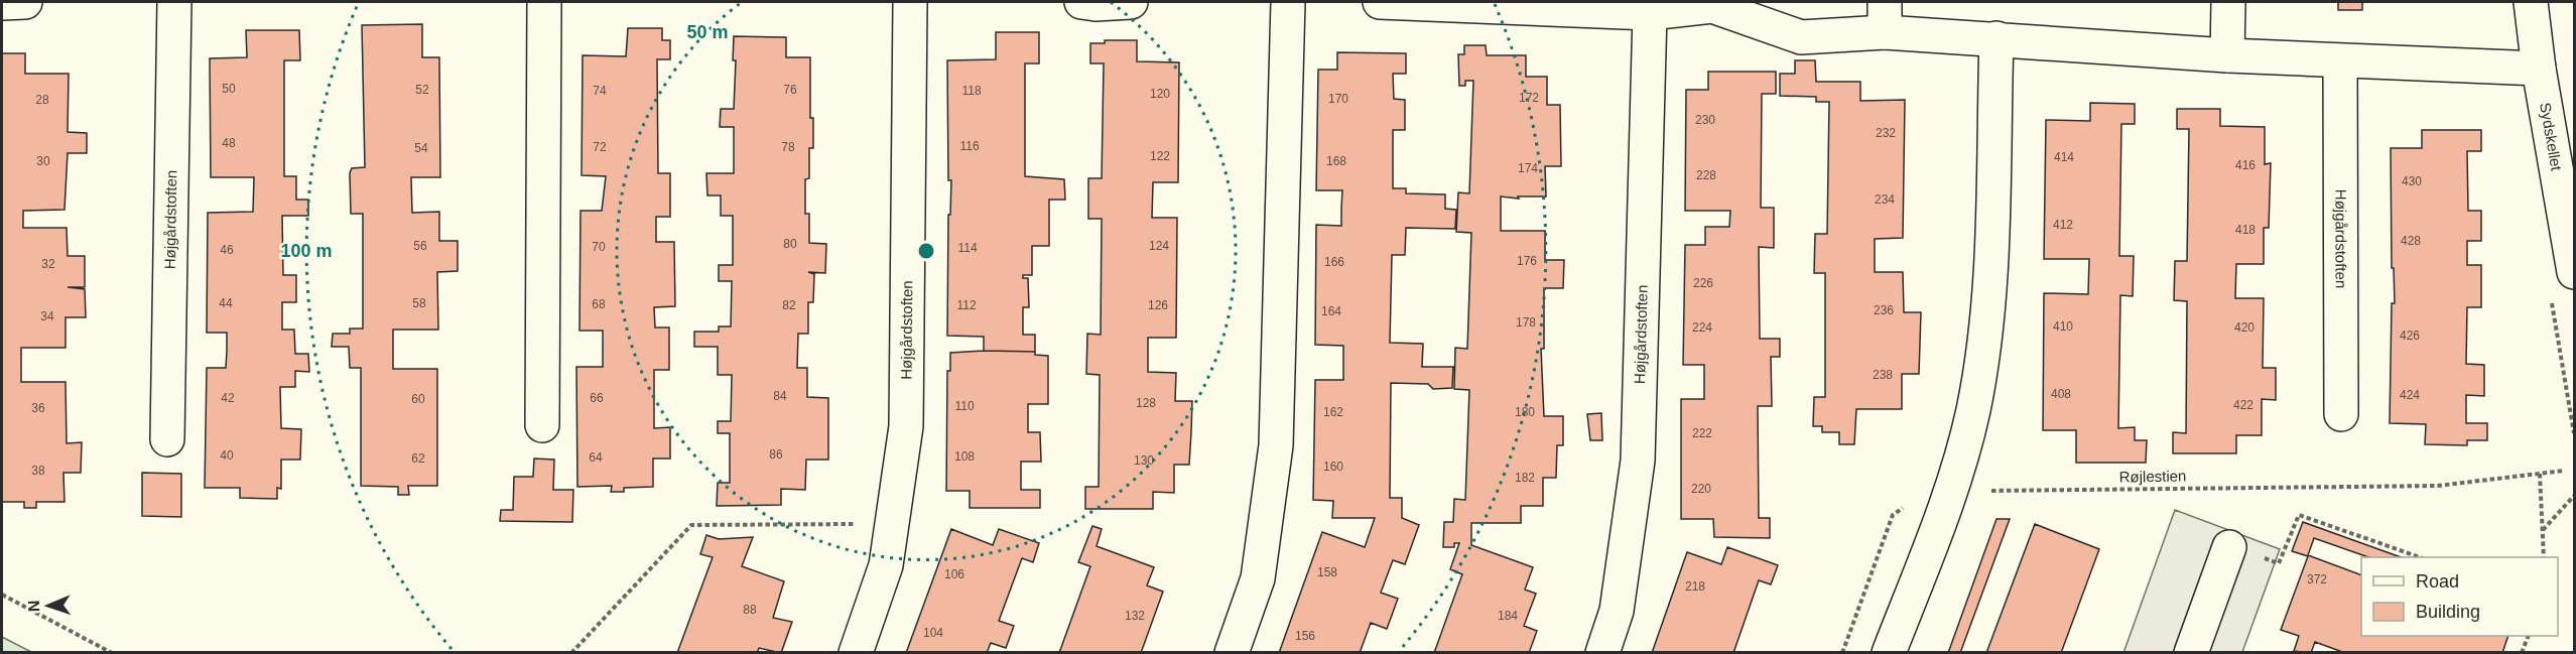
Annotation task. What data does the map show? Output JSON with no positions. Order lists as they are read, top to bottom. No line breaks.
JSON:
{"streets":{"street":["Sydskellet","Højgårdstoften"],"path":["Røjlestien"]},"house_numbers":["50","52","76","74","118","120","172","170","28","230","232","48","116","72","78","54","122","414","30","168","416","174","228","430","234","412","418","428","80","56","124","70","114","46","176","166","32","226","44","58","68","82","112","126","236","164","34","178","410","224","420","426","238","408","424","84","42","66","60","128","422","110","36","162","180","222","86","40","108","64","62","130","160","38","182","220","158","106","372","218","88","132","184","104","156"],"legend":["Road","Building"],"north":"left","rings":["50 m","100 m"]}
